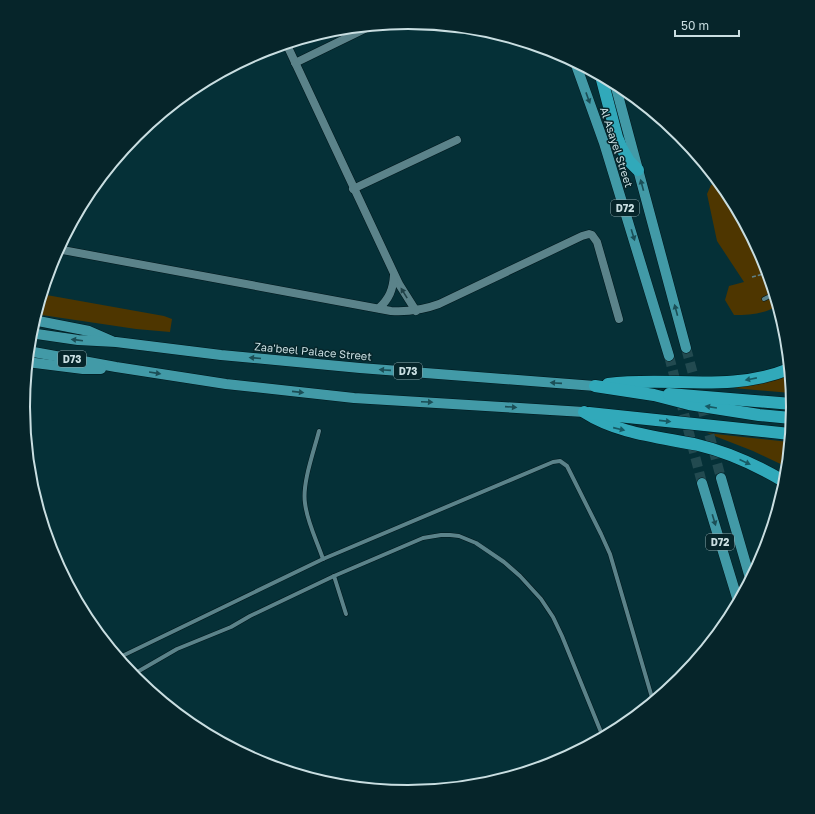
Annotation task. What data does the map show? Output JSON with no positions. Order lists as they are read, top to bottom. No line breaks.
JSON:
{"streets":{"main road":["Al Asayel Street","D72","Zaa'beel Palace Street","D73"]},"scale_bar":"50 m"}
